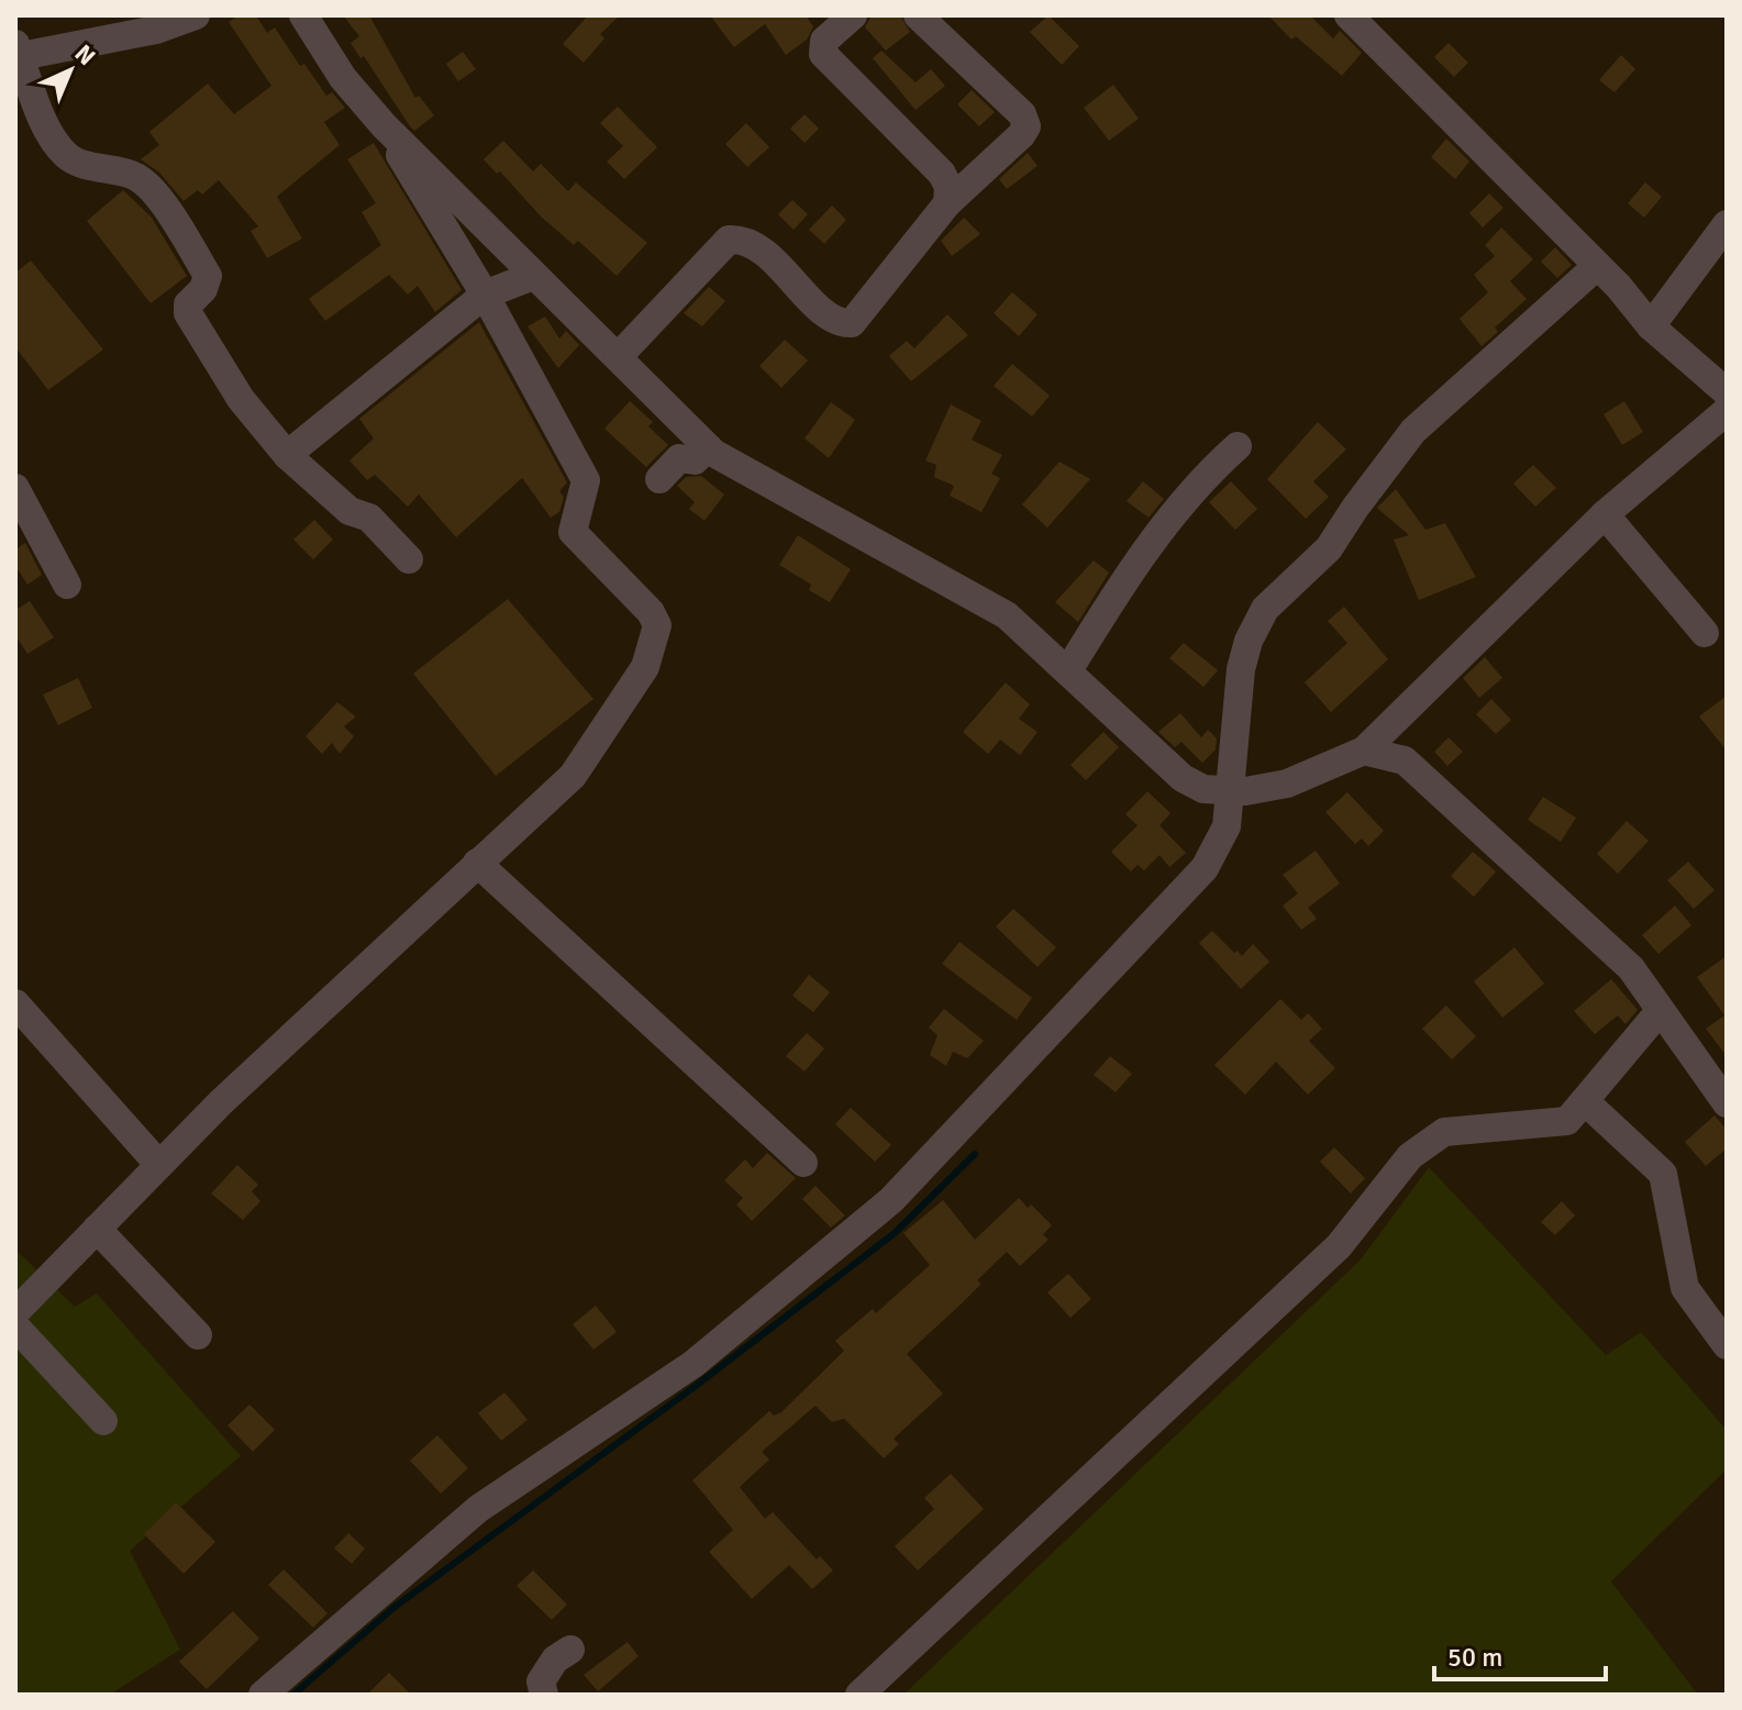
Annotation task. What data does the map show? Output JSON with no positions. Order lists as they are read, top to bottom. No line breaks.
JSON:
{"scale_bar":"50 m","north":"top right"}
